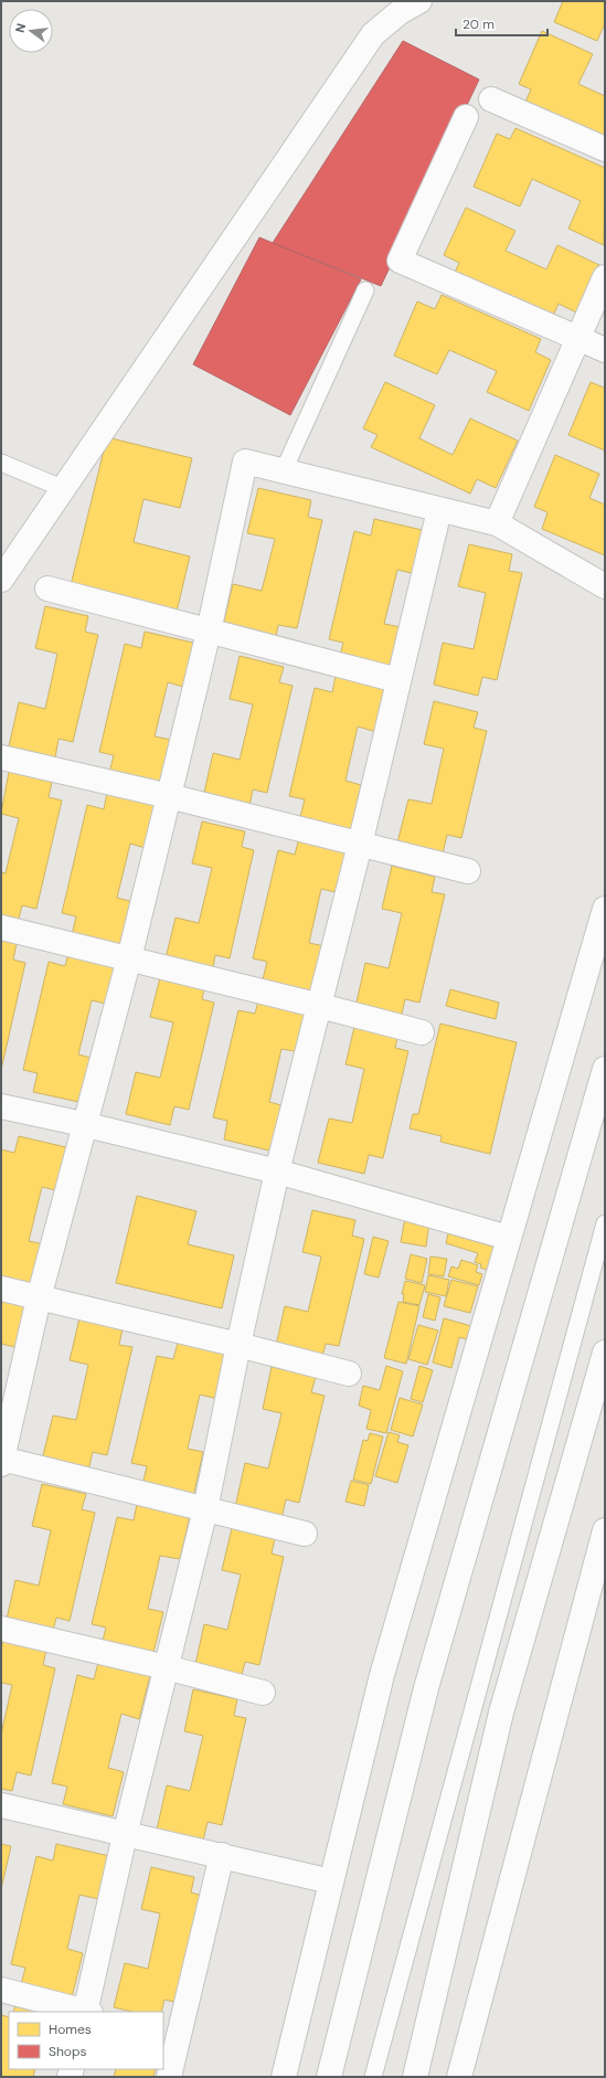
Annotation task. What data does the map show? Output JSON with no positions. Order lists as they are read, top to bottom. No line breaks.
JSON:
{"legend":["Homes","Shops"],"scale_bar":"20 m","north":"left"}
